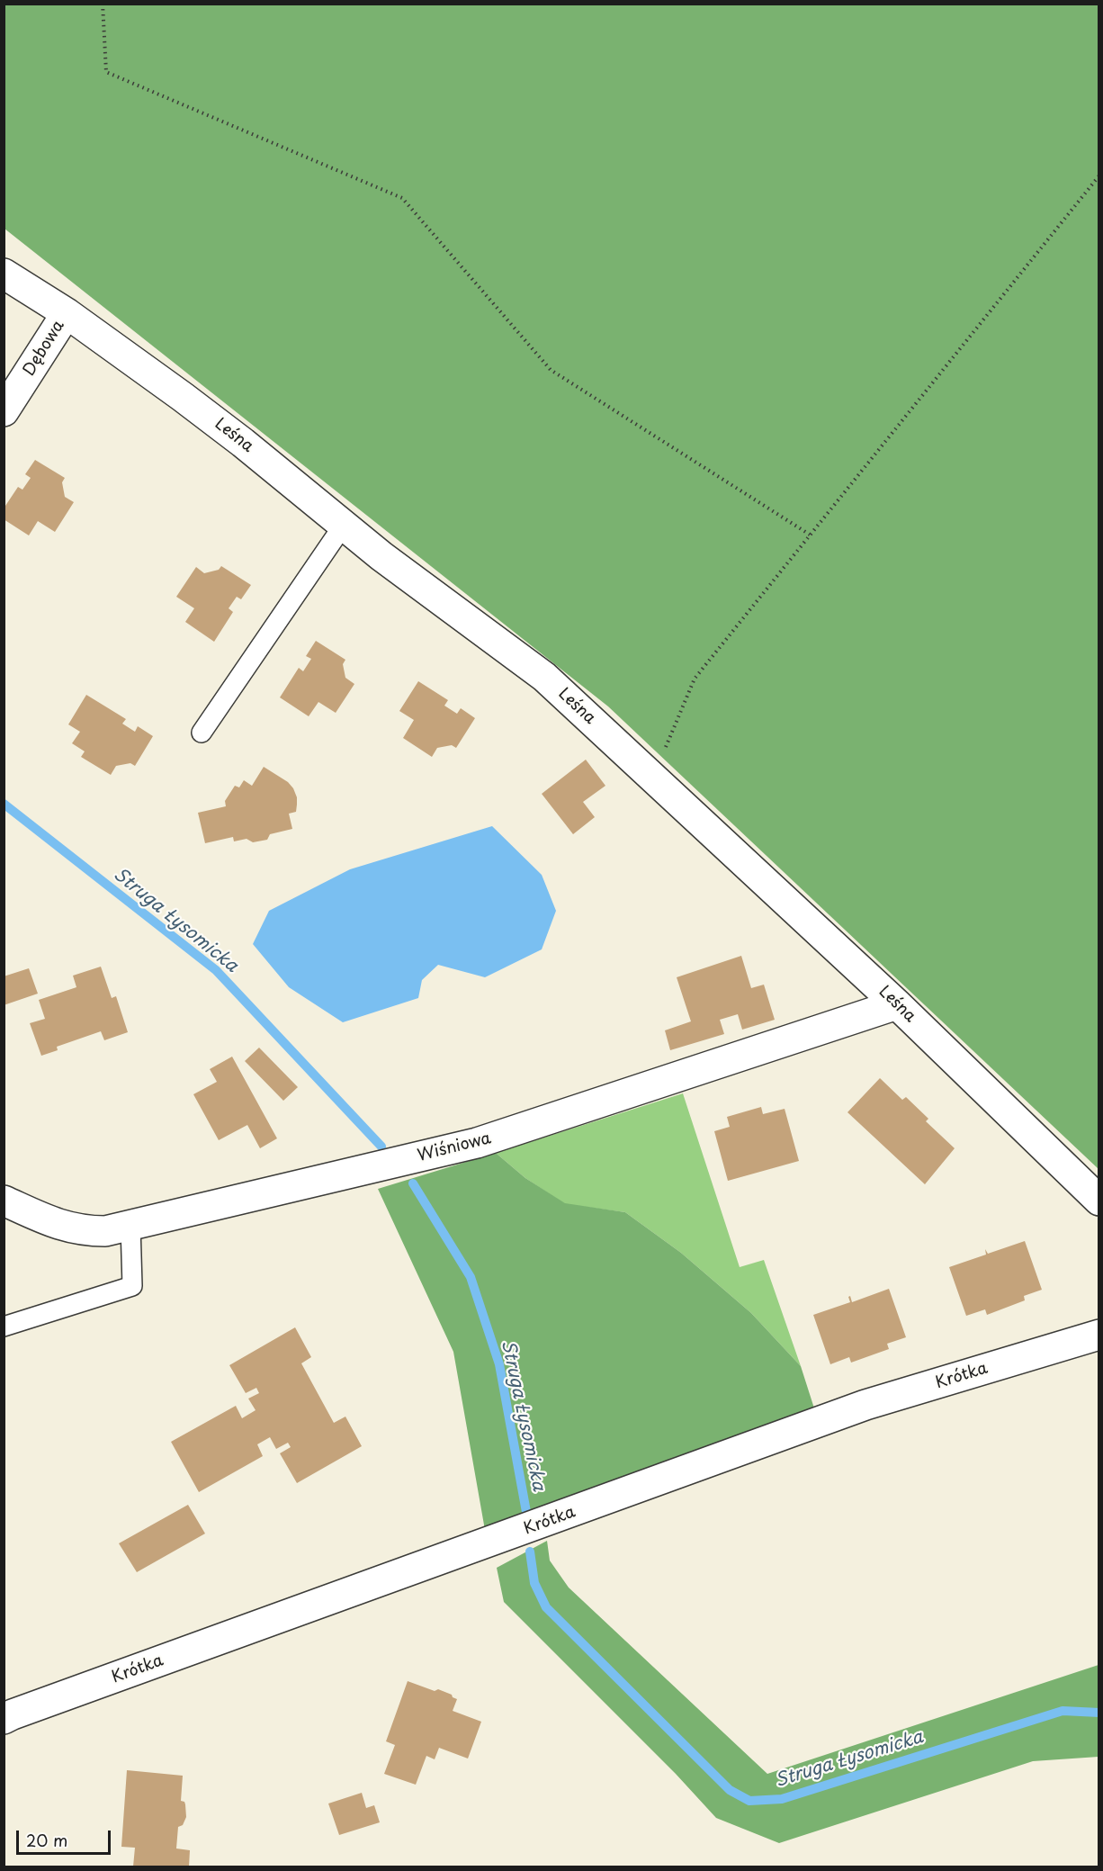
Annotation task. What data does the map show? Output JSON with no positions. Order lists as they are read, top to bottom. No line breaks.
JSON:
{"streets":{"street":["Dębowa","Leśna","Wiśniowa","Krótka"]},"crossings":[["Dębowa","Leśna"],["Leśna","Wiśniowa"]],"water":["Struga Łysomicka"],"scale_bar":"20 m"}
